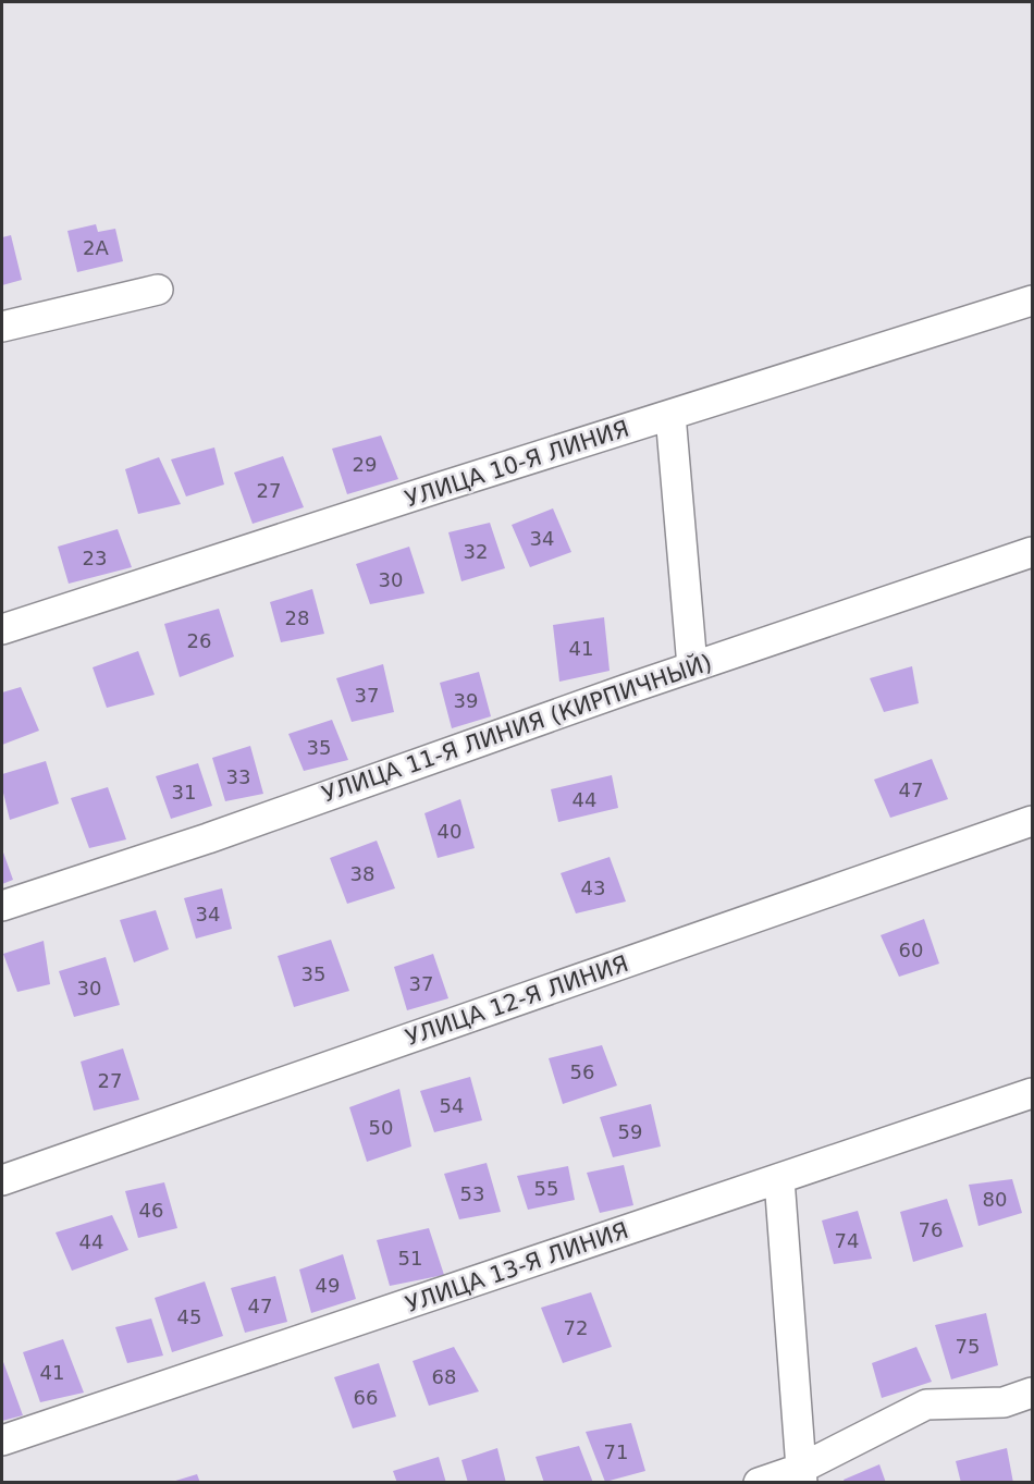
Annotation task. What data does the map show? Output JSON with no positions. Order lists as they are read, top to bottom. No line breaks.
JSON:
{"streets":{"street":["УЛИЦА 10-Я ЛИНИЯ","УЛИЦА 11-Я ЛИНИЯ (КИРПИЧНЫЙ)","УЛИЦА 12-Я ЛИНИЯ","УЛИЦА 13-Я ЛИНИЯ"]},"house_numbers":["2А","29","27","34","32","23","30","28","26","41","37","39","35","33","47","31","44","40","38","43","34","60","35","37","30","56","27","54","50","59","55","53","80","46","76","74","44","51","49","47","45","72","75","41","68","66","71"]}
